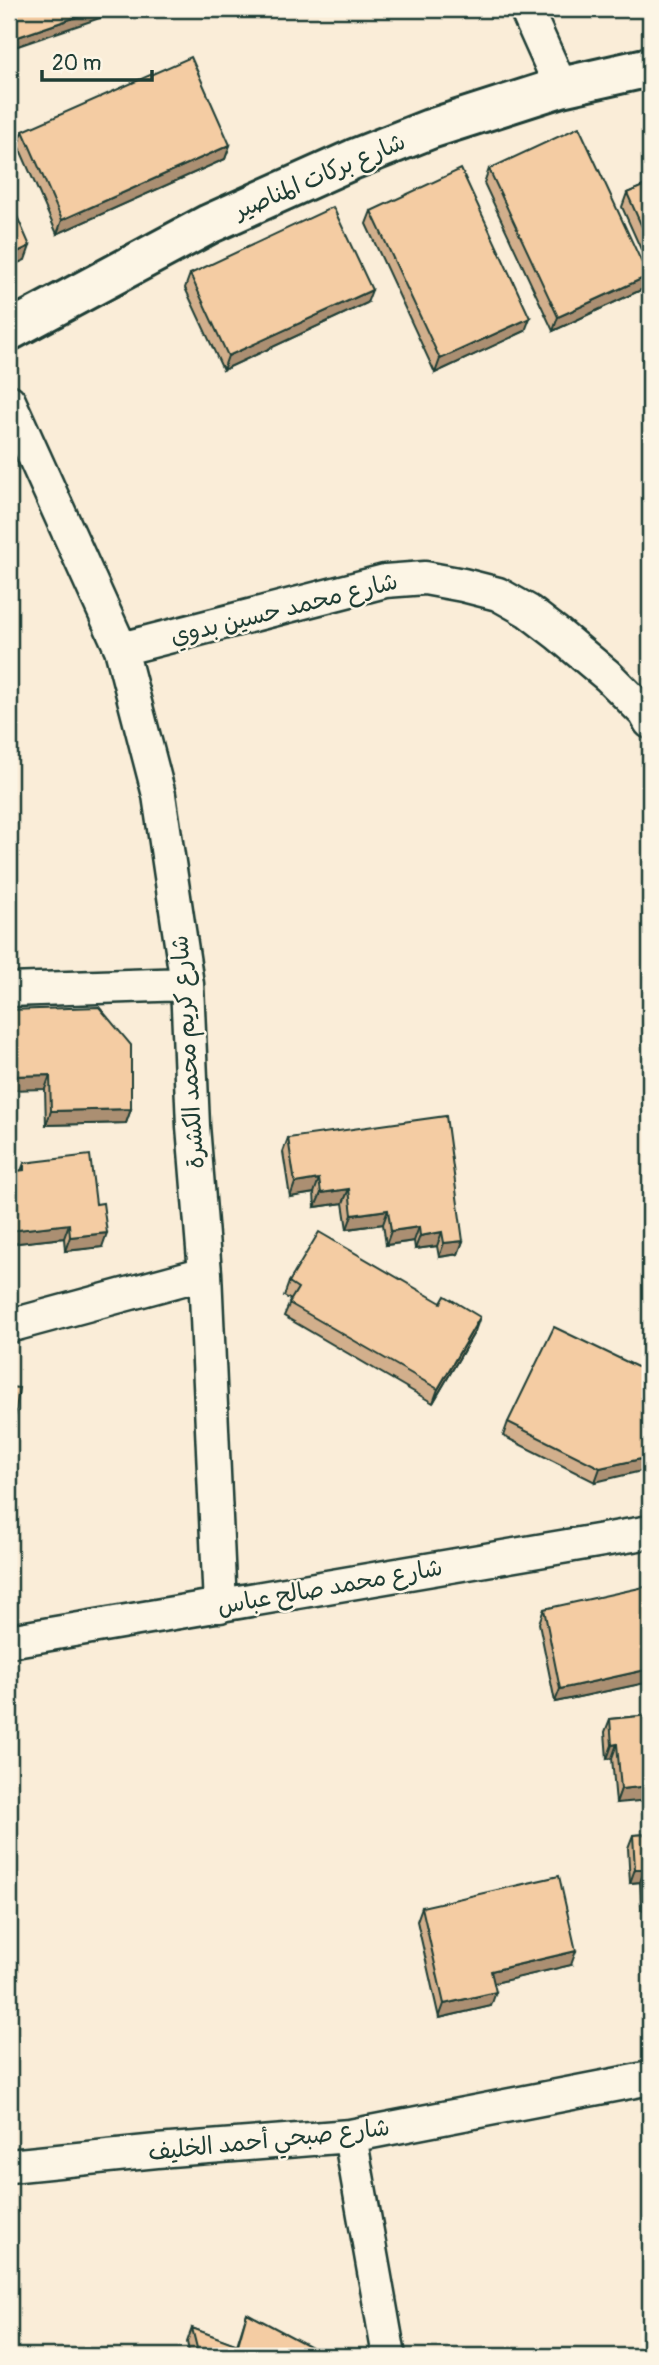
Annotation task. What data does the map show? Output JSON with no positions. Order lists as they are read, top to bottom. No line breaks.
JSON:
{"streets":{"street":["شارع بركات المناصير","شارع محمد حسين بدوي","شارع كريم محمد الكشرة","شارع محمد صالح عباس","شارع صبحي أحمد الخليف"]},"crossings":[["شارع محمد حسين بدوي","شارع كريم محمد الكشرة"],["شارع كريم محمد الكشرة","شارع محمد صالح عباس"]],"scale_bar":"20 m"}
